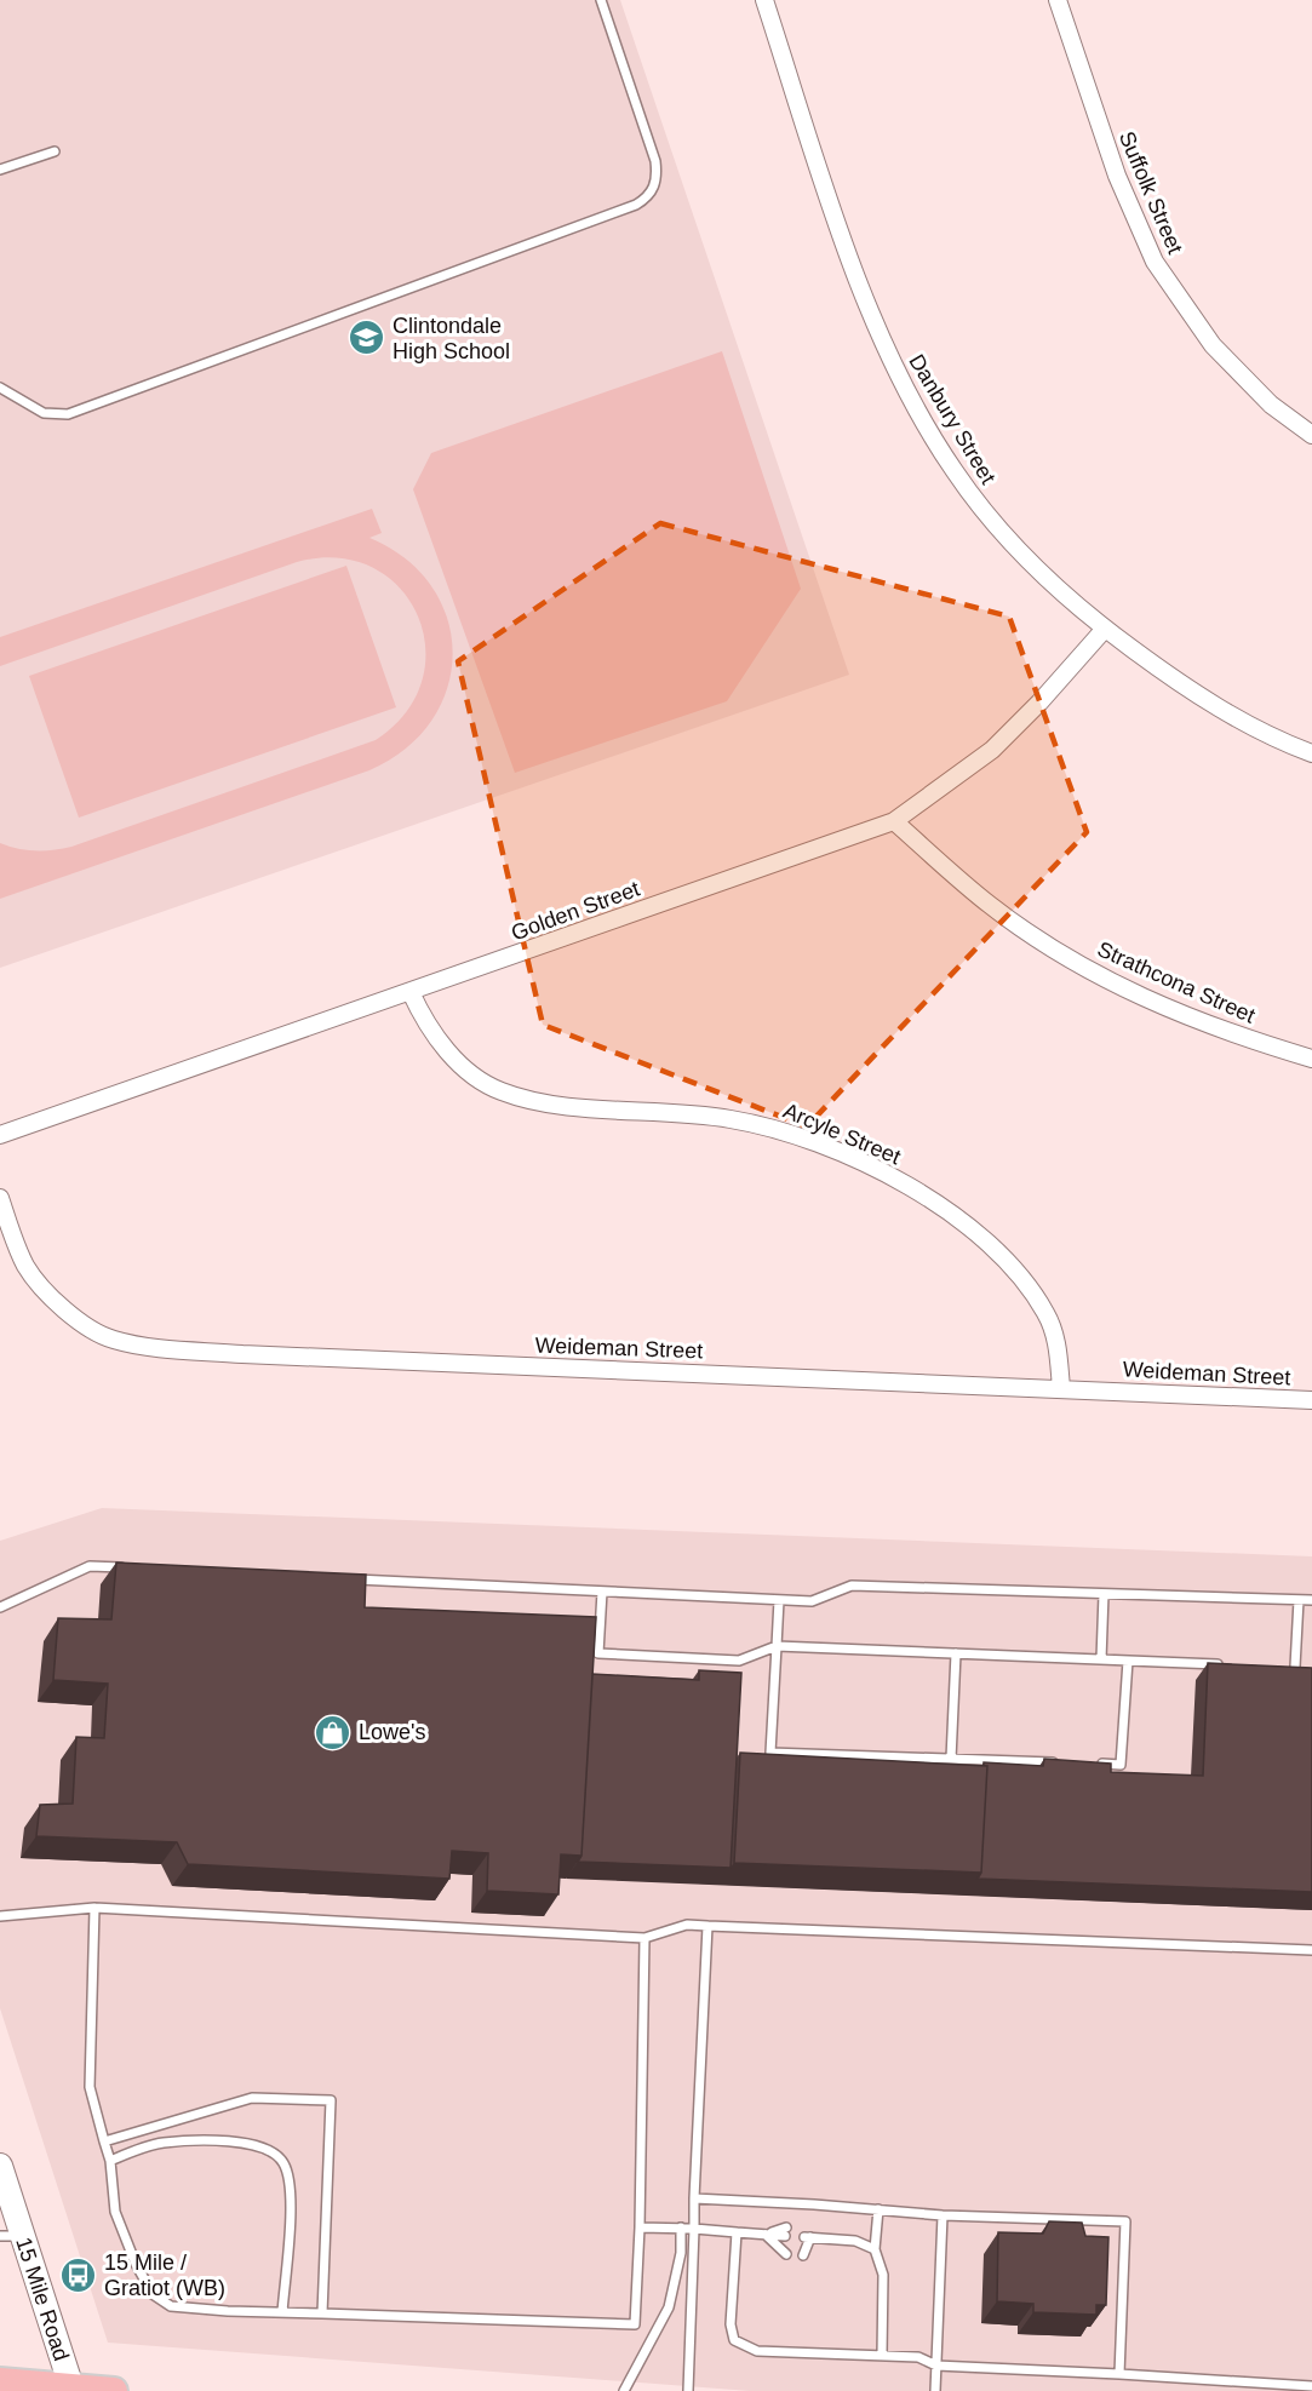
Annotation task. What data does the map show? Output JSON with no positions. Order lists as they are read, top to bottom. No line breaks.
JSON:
{"streets":{"main road":["15 Mile Road"],"street":["Suffolk Street","Danbury Street","Golden Street","Strathcona Street","Arcyle Street","Weideman Street"]},"crossings":[["Danbury Street","Golden Street"],["Golden Street","Strathcona Street"],["Golden Street","Arcyle Street"],["Arcyle Street","Weideman Street"]],"places":{"school or university":["Clintondale High School"],"shop":["Lowe's"],"bus stop":["15 Mile / Gratiot (WB)"]}}
